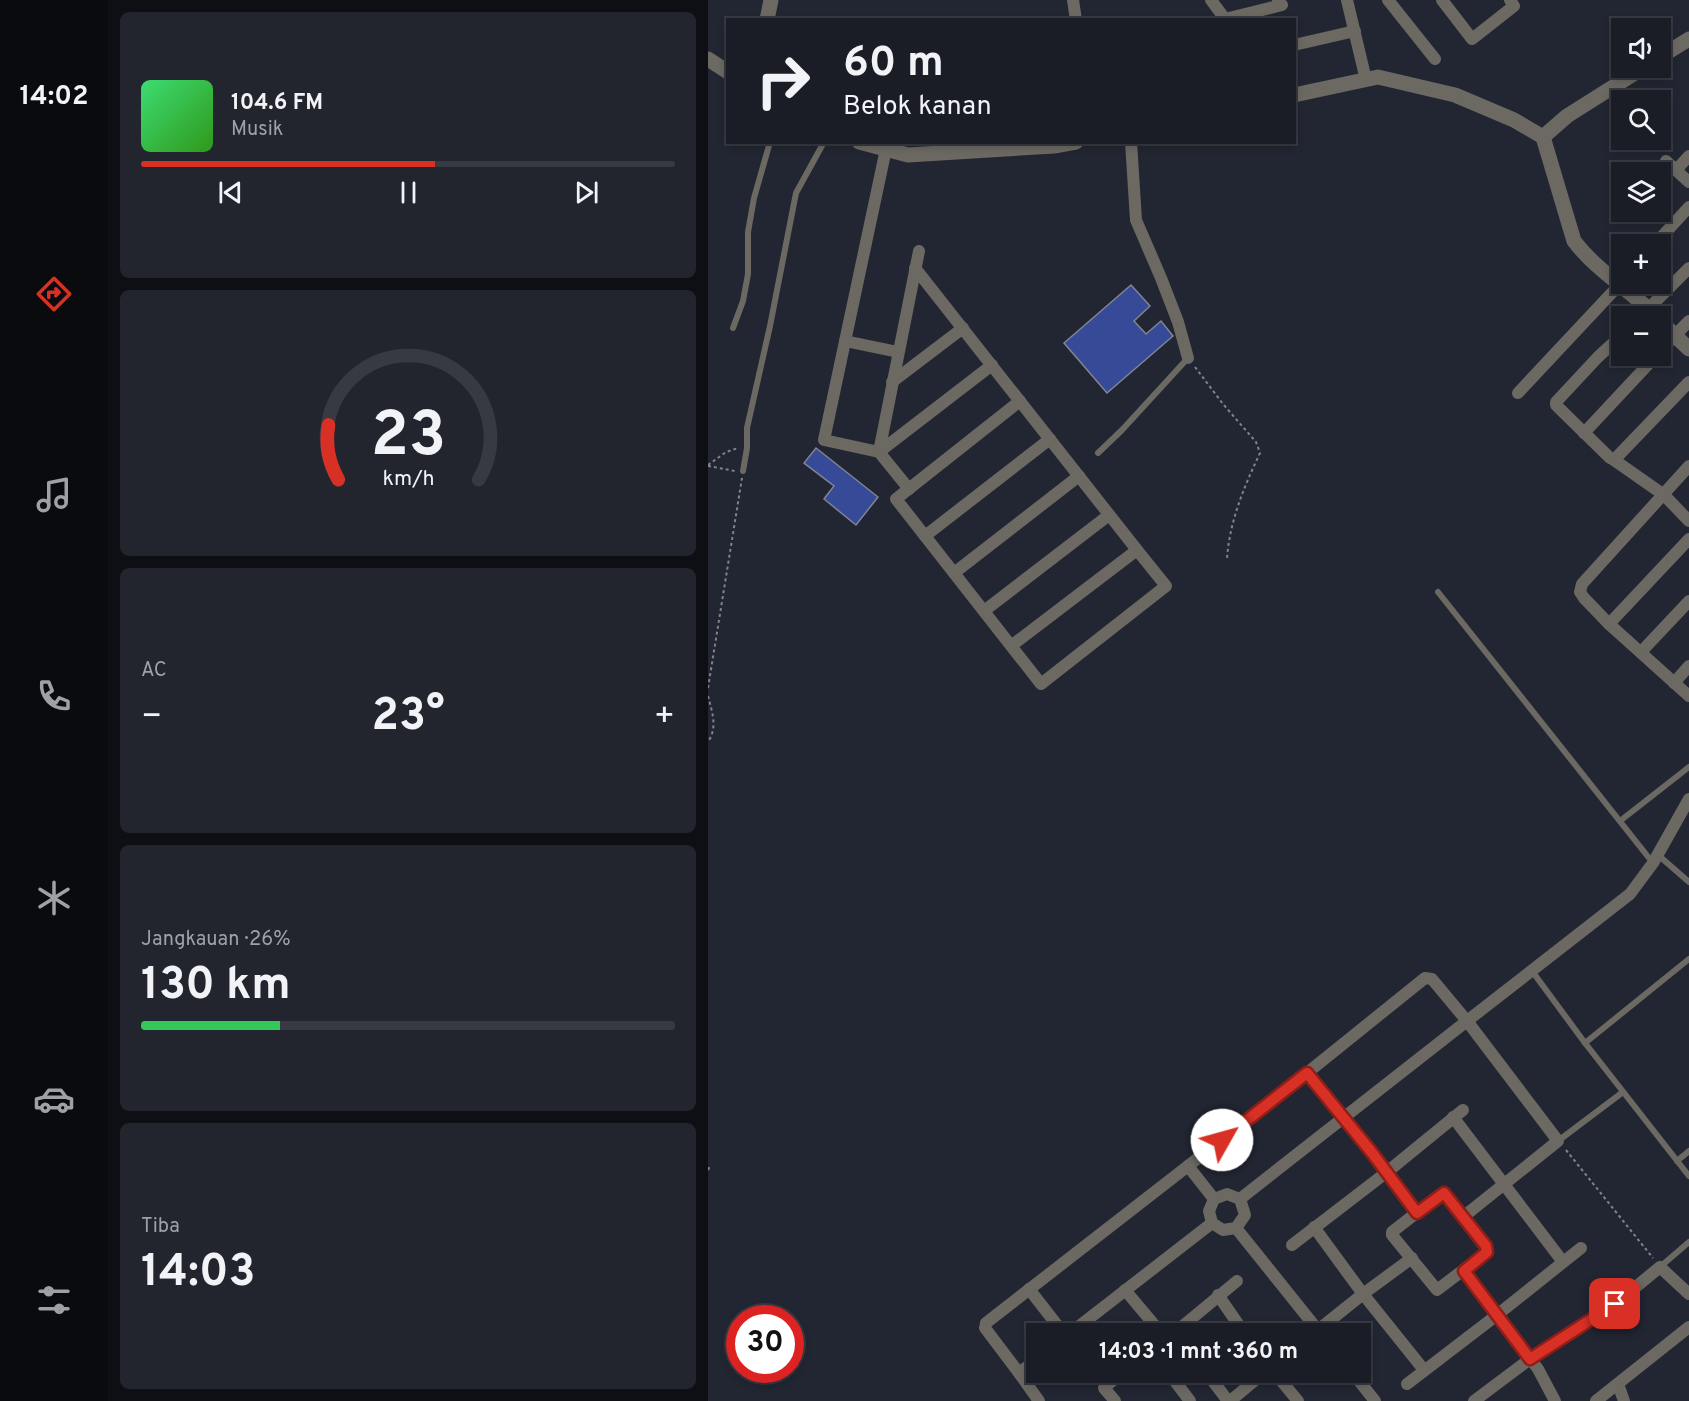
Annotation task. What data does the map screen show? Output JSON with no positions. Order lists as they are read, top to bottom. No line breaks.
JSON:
{"page":{"tabs":"14:02","map_buttons":["+","−"],"turn":["60 m","Belok kanan"],"song":["104.6 FM","Musik"],"tile":["AC",["Jangkauan · 26%","130 km"],["Tiba","14:03"]],"heat":["−","23°","+"],"limit":"30","trip":"14:03 · 1 mnt · 360 m","gauge":["23","km/h"]}}
